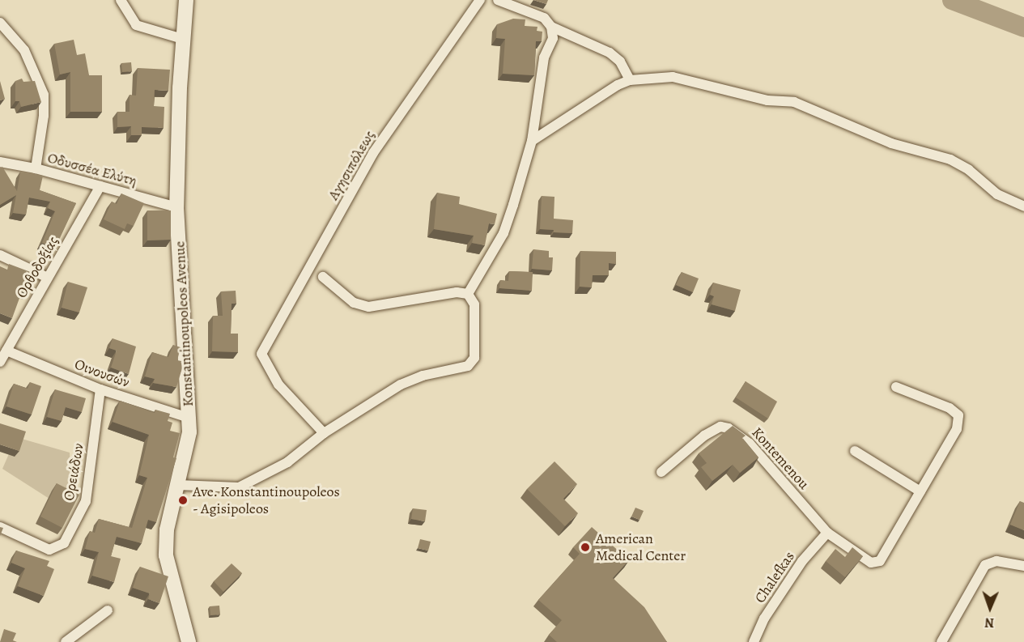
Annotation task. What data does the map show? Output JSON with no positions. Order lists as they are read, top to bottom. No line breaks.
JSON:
{"streets":{"street":["Αγησιπόλεως","Οδυσσέα Ελύτη","Ορθοδοξίας","Konstantinoupoleos Avenue","Οινουσών","Kontemenou","Ορειάδων","Chalefkas"]},"crossings":[["Οδυσσέα Ελύτη","Ορθοδοξίας"],["Οδυσσέα Ελύτη","Konstantinoupoleos Avenue"],["Ορθοδοξίας","Οινουσών"],["Konstantinoupoleos Avenue","Οινουσών"],["Οινουσών","Ορειάδων"],["Kontemenou","Chalefkas"]],"places":["Ave. Konstantinoupoleos - Agisipoleos","American Medical Center"],"north":"bottom"}
